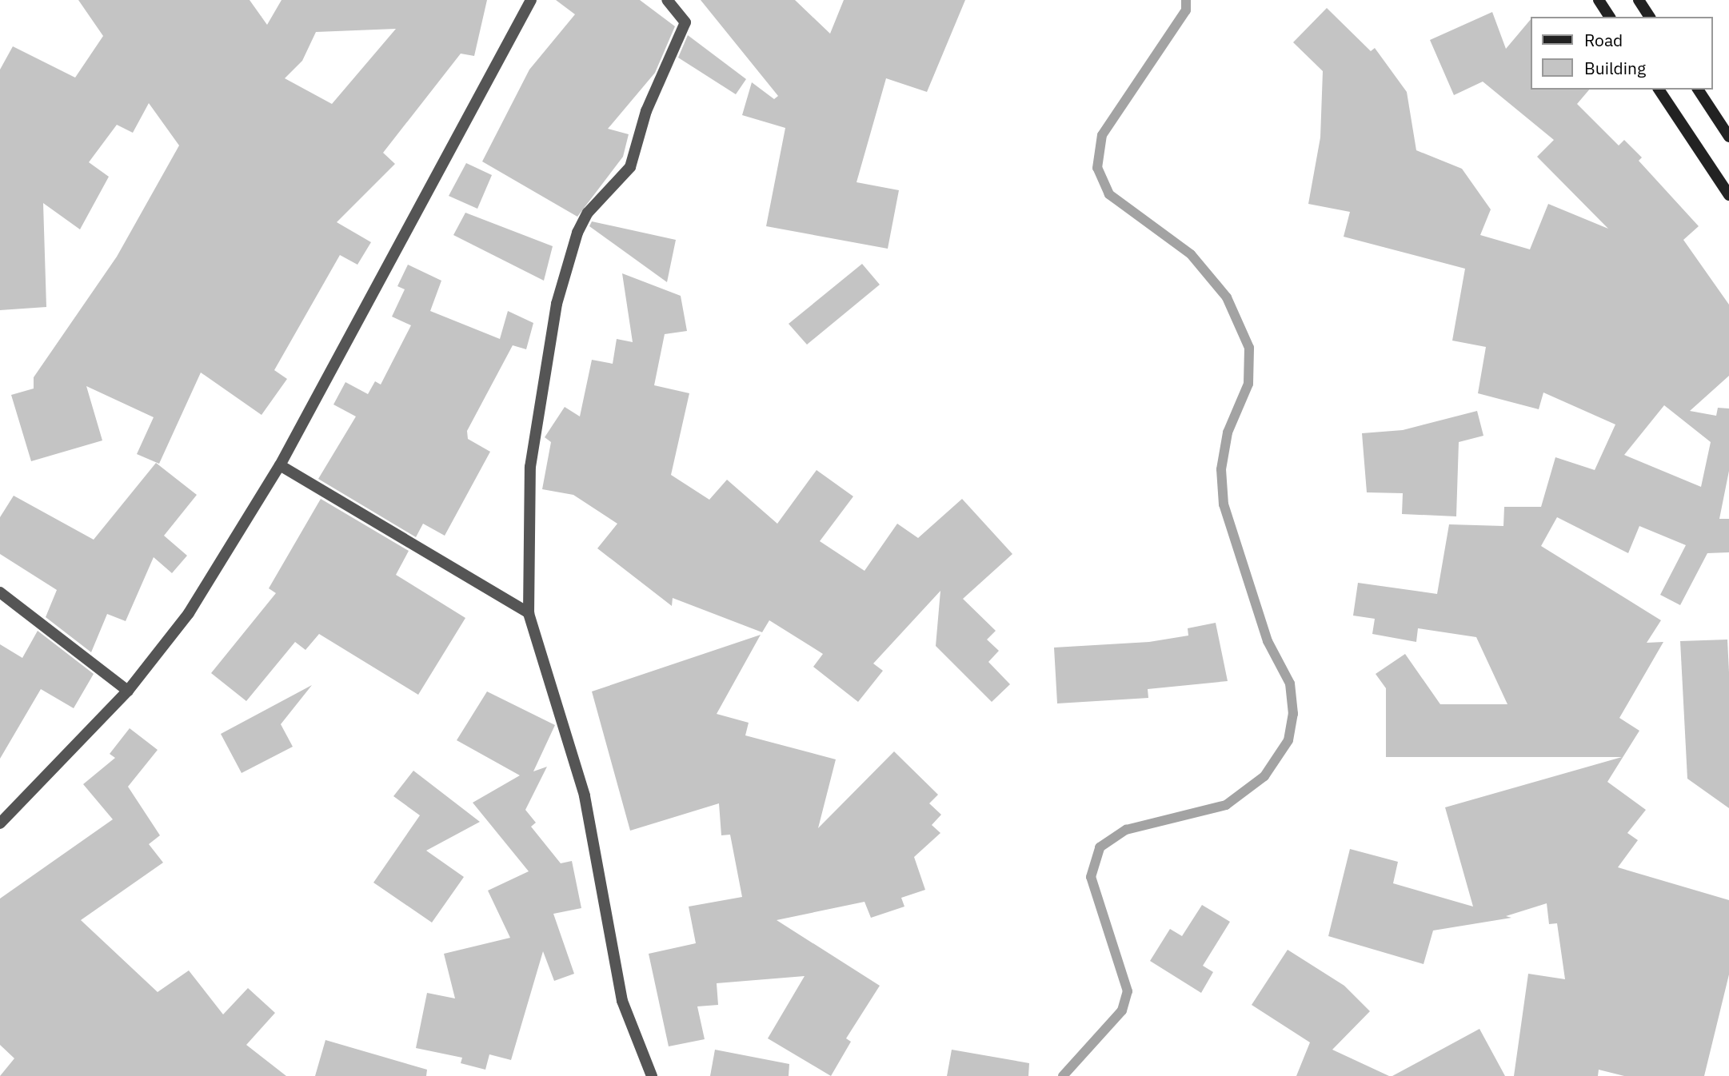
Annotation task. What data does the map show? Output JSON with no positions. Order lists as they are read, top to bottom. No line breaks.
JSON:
{"legend":["Road","Building"]}
